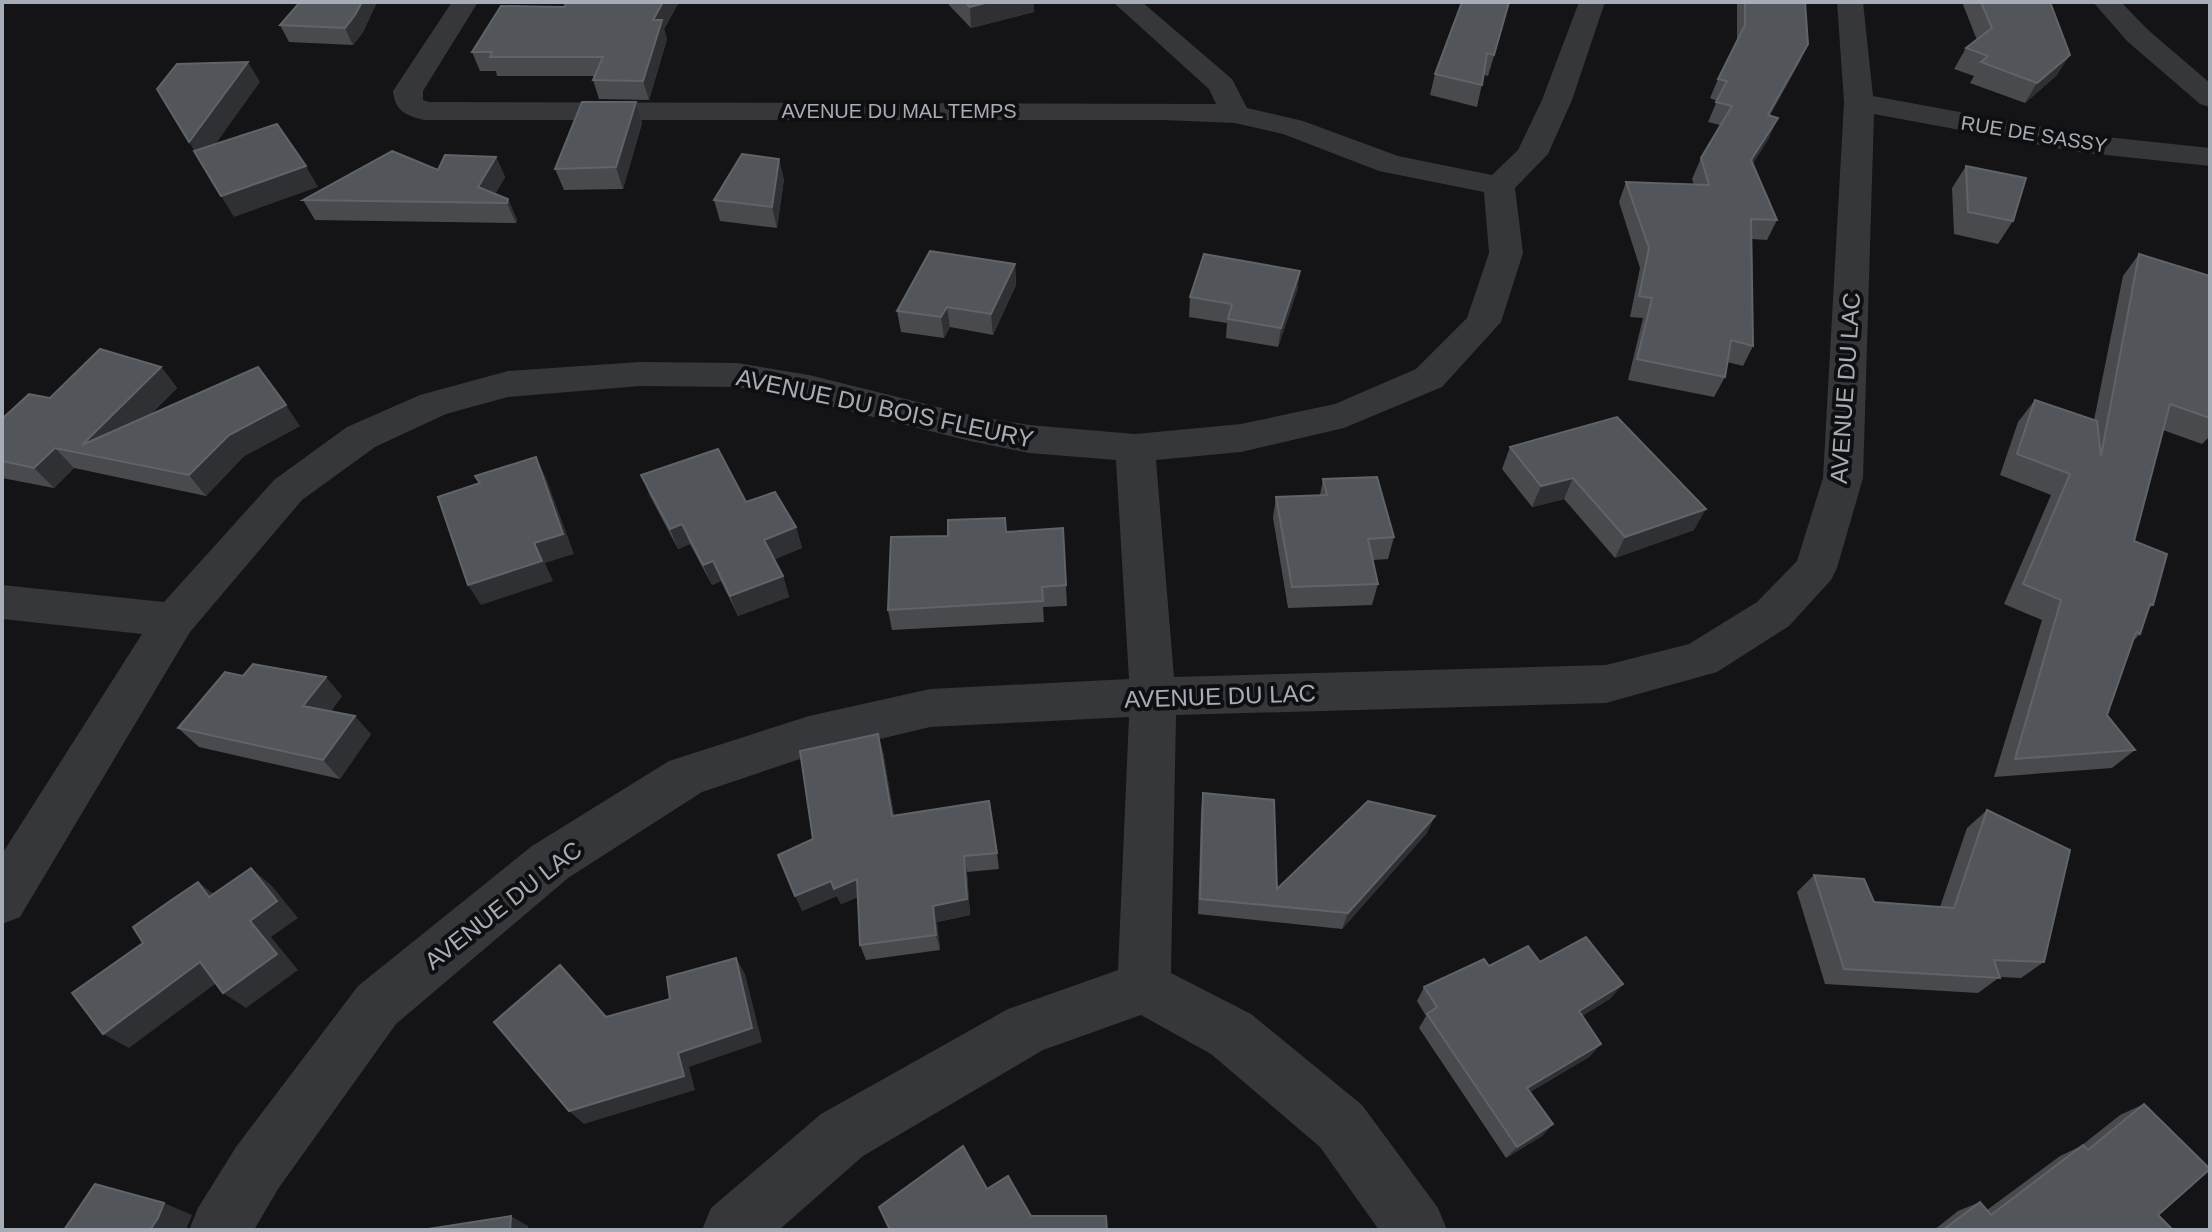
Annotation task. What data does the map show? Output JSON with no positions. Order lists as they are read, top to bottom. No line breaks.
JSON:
{"streets":{"street":["AVENUE DU MAL TEMPS","RUE DE SASSY","AVENUE DU LAC","AVENUE DU BOIS FLEURY"]},"crossings":[["AVENUE DU MAL TEMPS","AVENUE DU BOIS FLEURY"],["RUE DE SASSY","AVENUE DU LAC"]]}
